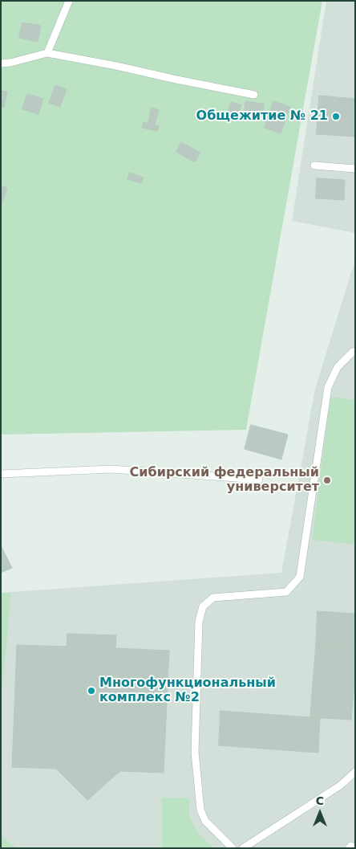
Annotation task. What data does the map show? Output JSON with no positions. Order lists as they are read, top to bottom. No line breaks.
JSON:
{"places":["Общежитие № 21","Сибирский федеральный университет","Многофункциональный комплекс №2"],"north":"top"}
